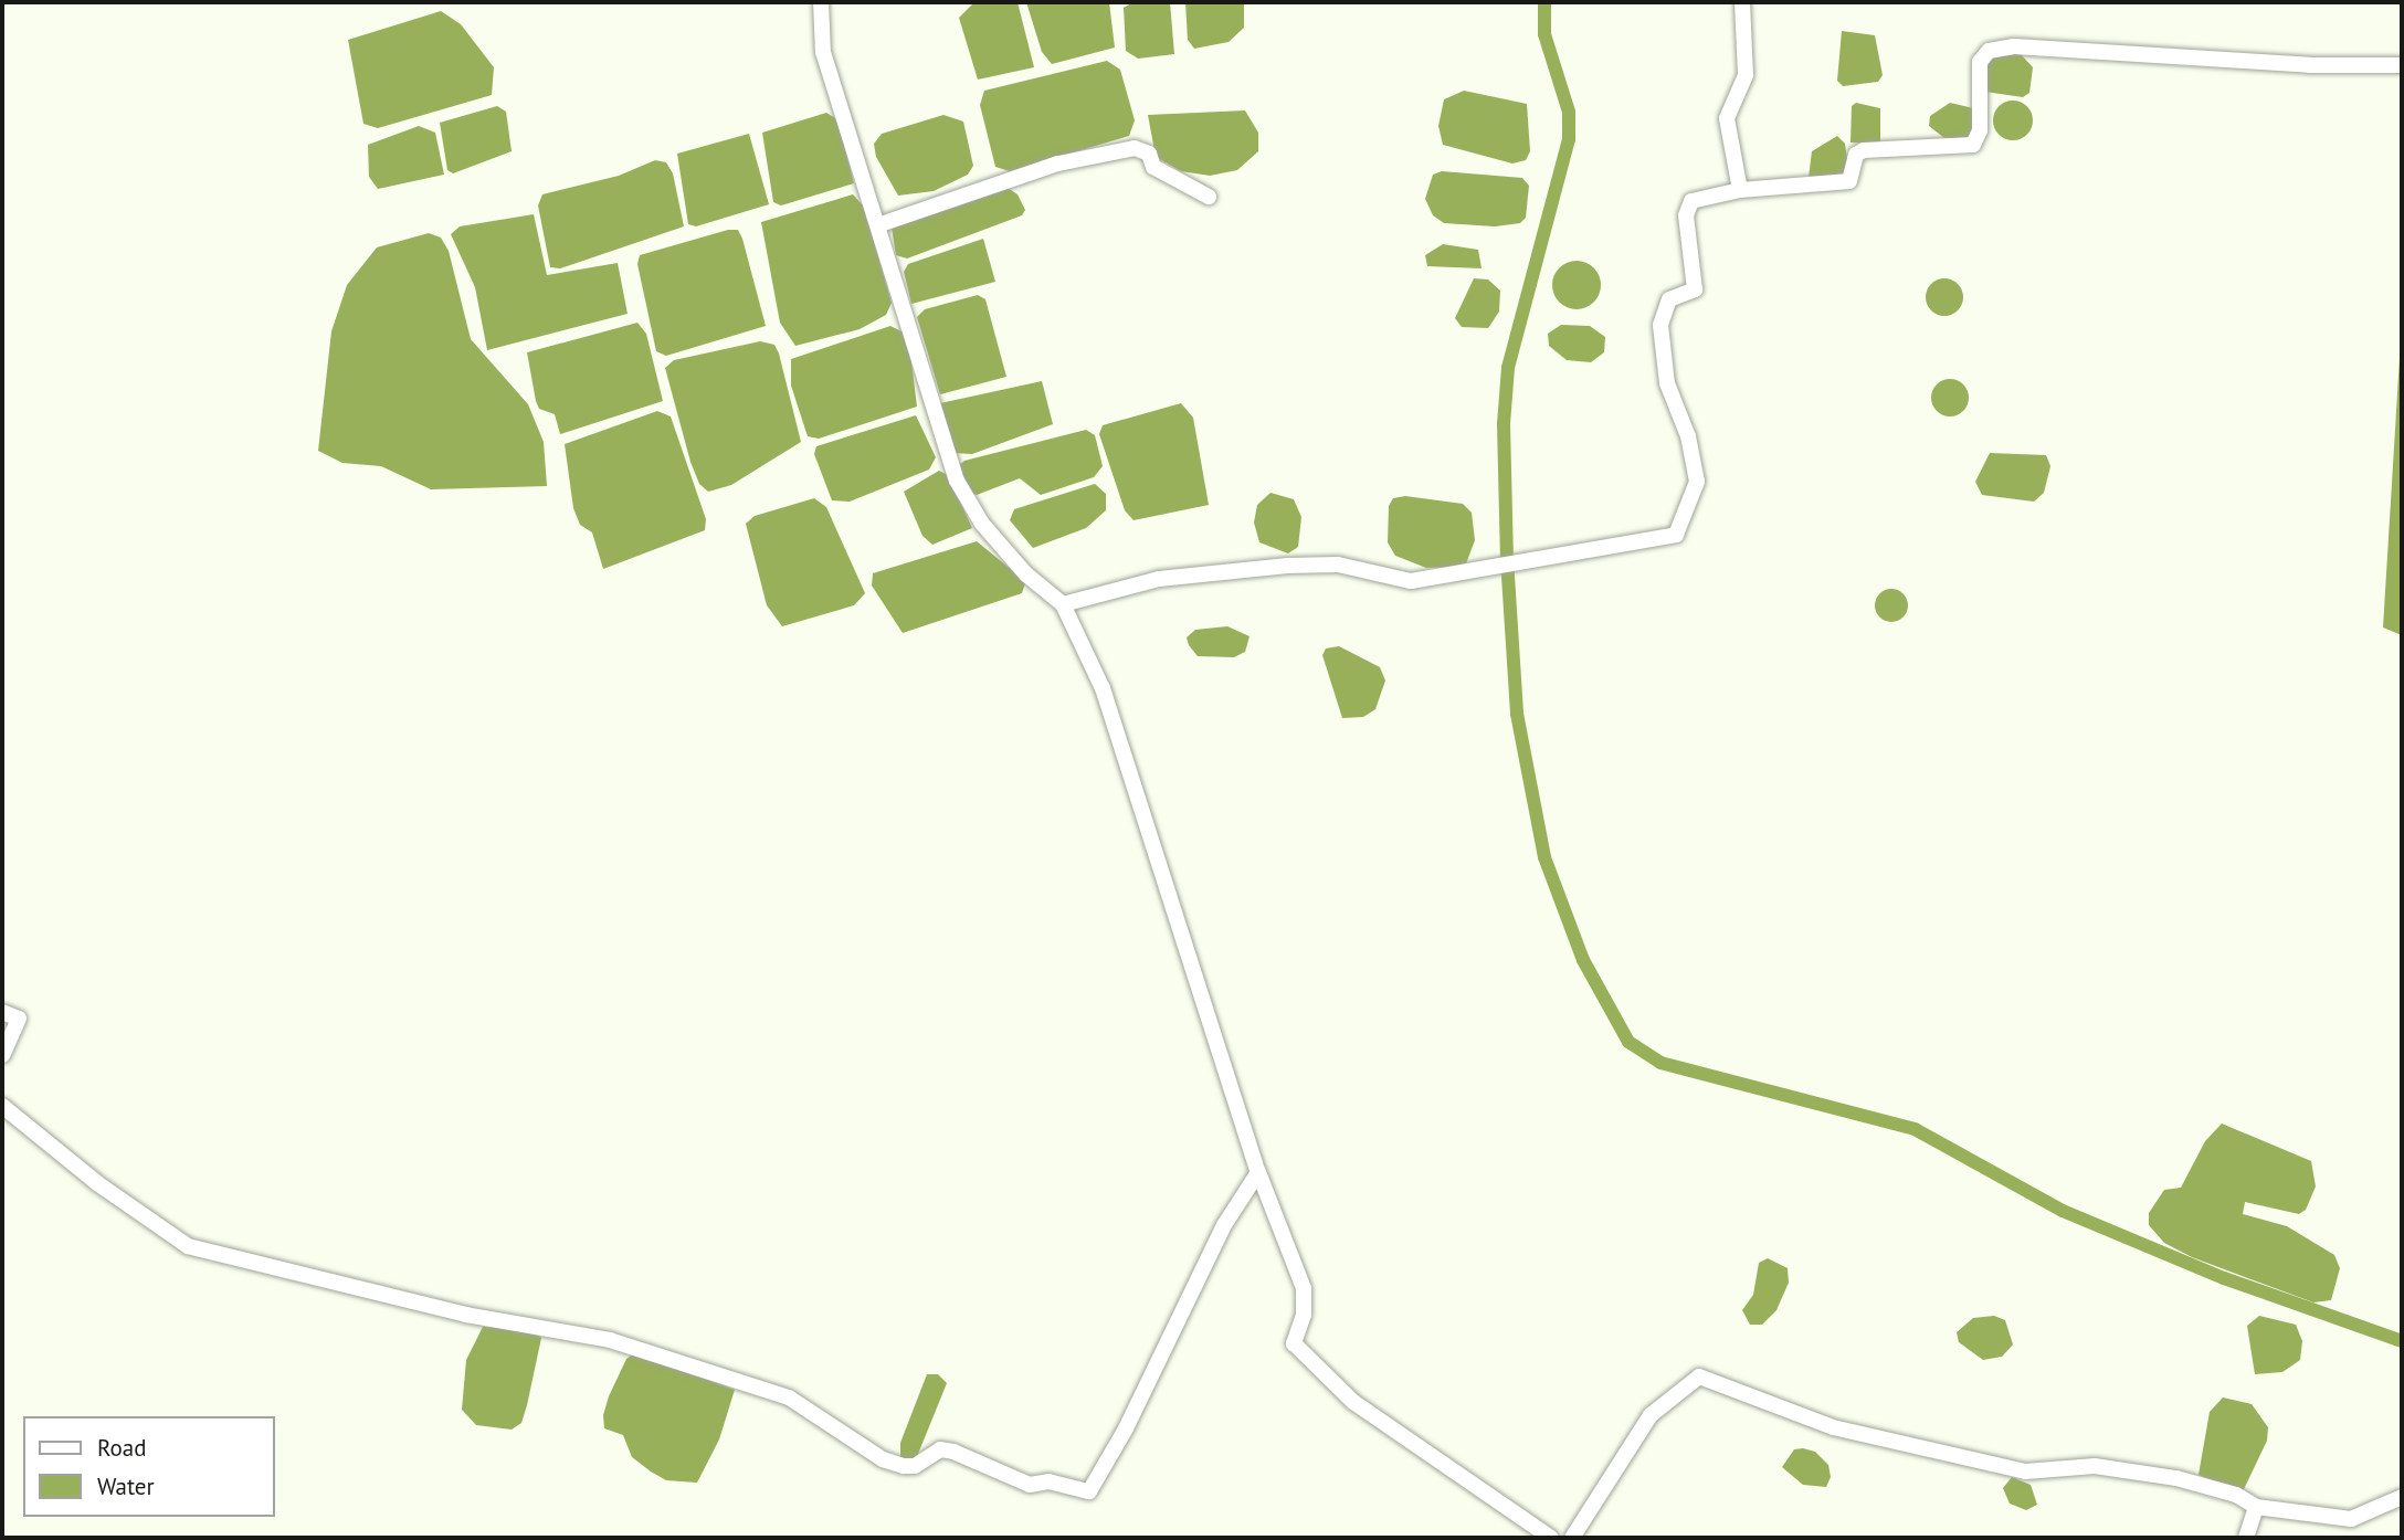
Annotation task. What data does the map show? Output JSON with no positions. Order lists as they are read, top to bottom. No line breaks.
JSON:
{"legend":["Road","Water"]}
